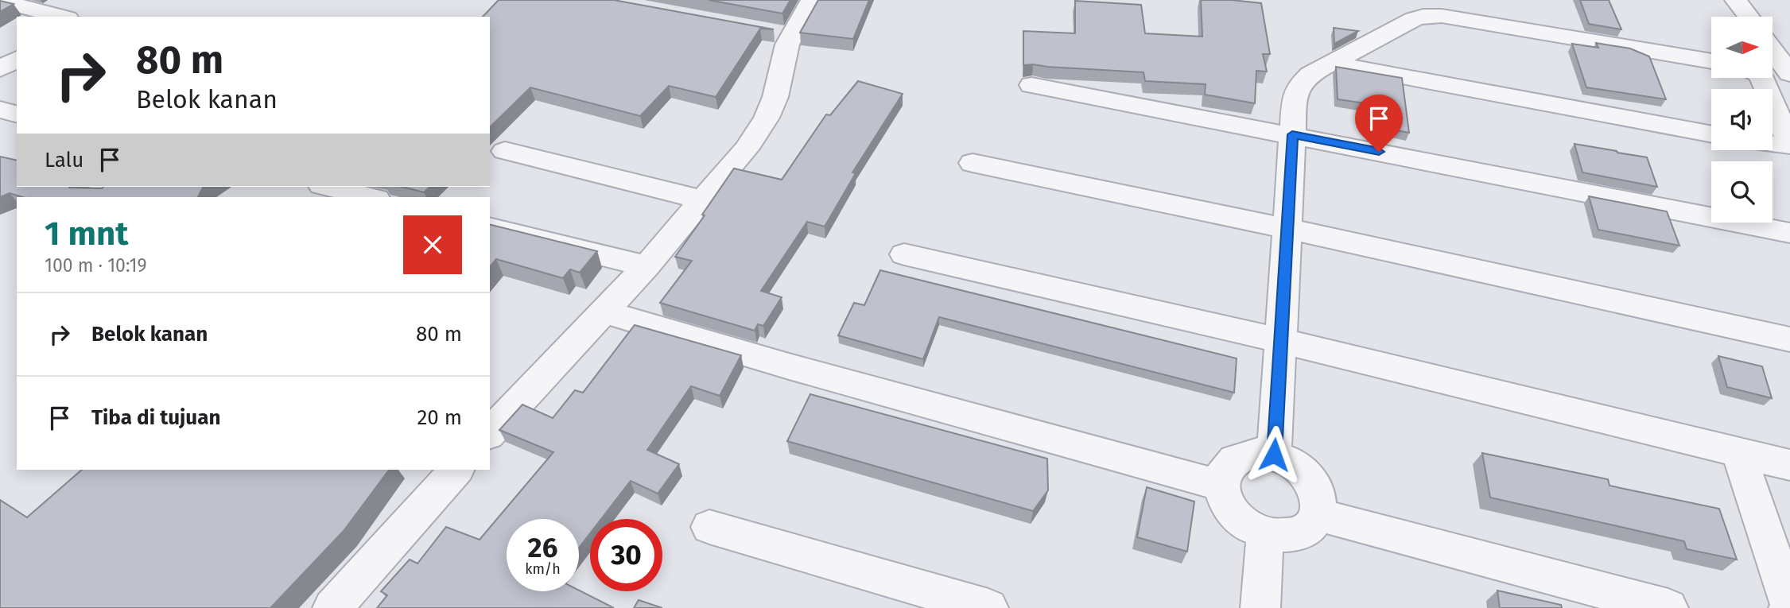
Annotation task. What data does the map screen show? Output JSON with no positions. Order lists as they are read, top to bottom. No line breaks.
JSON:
{"north":"right","page":{"turn":["80 m","Belok kanan"],"then":"Lalu","heading":["1 mnt","100 m · 10:19"],"list":[{"name":"Belok kanan","value":"80 m"},{"name":"Tiba di tujuan","value":"20 m"}],"speed":"26 km/h","limit":"30"}}
